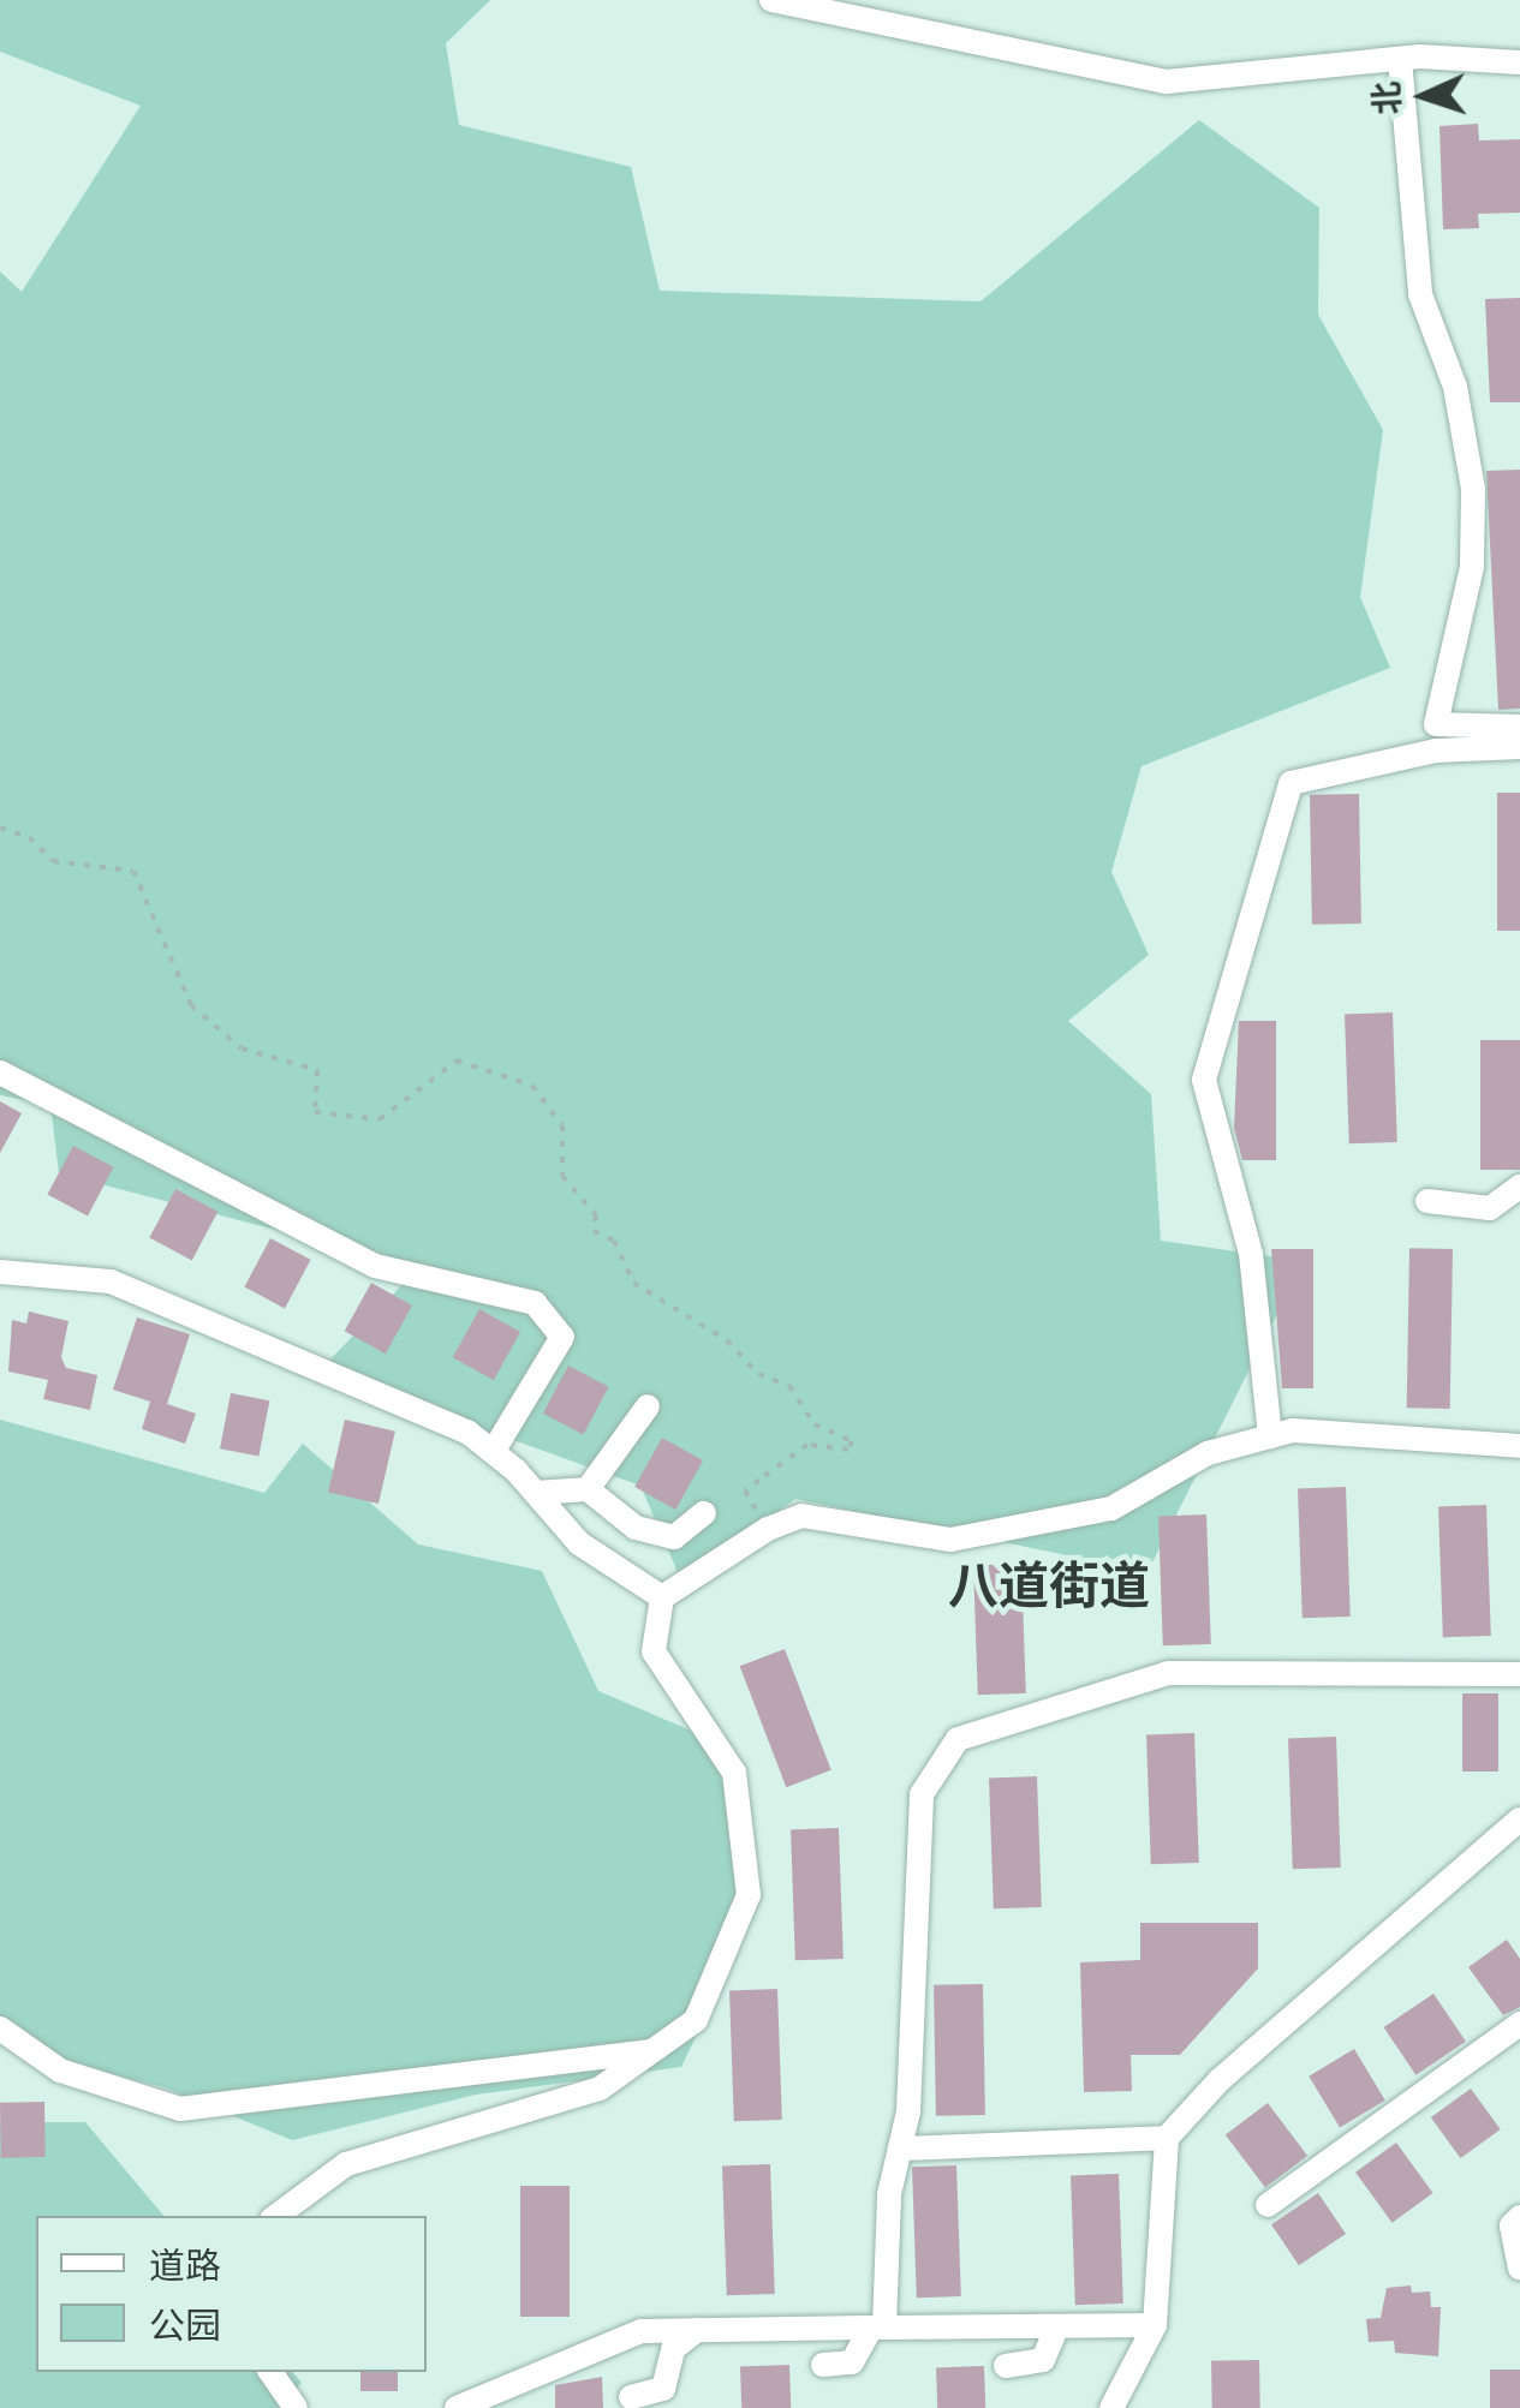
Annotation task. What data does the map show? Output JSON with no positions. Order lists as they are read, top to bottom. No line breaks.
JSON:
{"districts":["八道街道"],"legend":["道路","公园"],"north":"left"}
